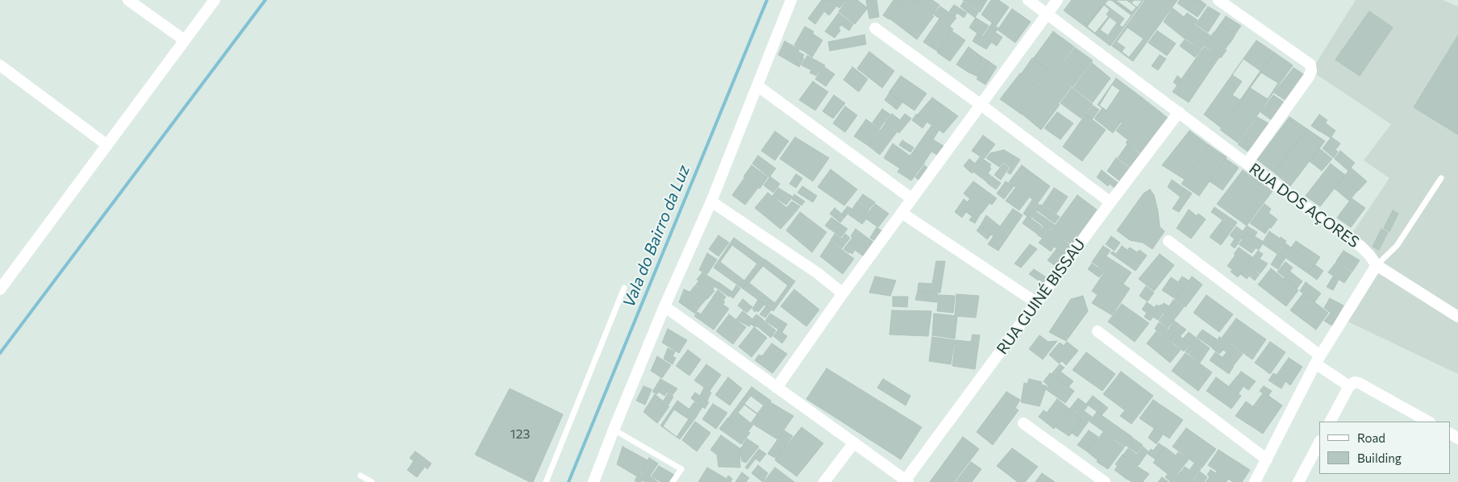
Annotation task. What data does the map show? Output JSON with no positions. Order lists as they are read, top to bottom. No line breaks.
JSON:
{"streets":{"street":["RUA DOS AÇORES","RUA GUINÉ BISSAU"]},"crossings":[["RUA DOS AÇORES","RUA GUINÉ BISSAU"]],"water":["Vala do Bairro da Luz"],"house_numbers":["123"],"legend":["Road","Building"]}
